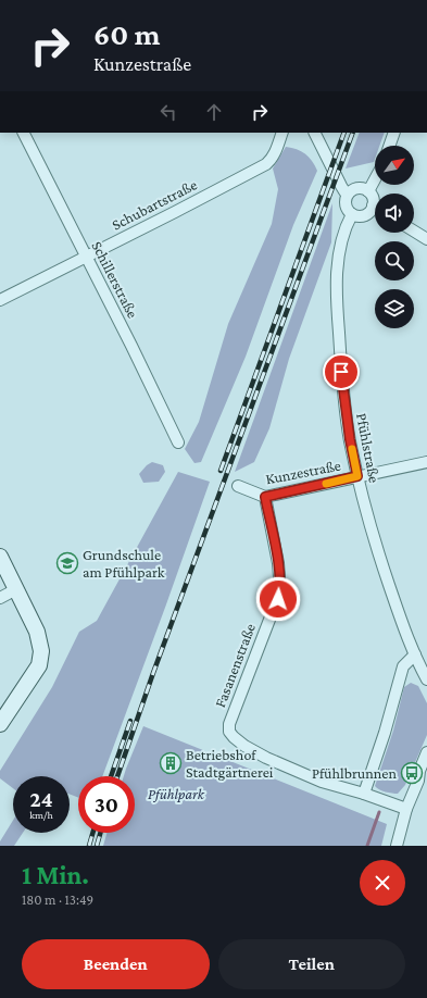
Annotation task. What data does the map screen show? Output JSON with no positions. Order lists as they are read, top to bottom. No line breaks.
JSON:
{"streets":{"street":["Schubartstraße","Schillerstraße","Pfühlstraße","Kunzestraße","Fasanenstraße"]},"crossings":[["Schubartstraße","Schillerstraße"],["Pfühlstraße","Kunzestraße"],["Kunzestraße","Fasanenstraße"]],"parks":["Pfühlpark"],"places":{"school or university":["Grundschule am Pfühlpark"],"building":["Betriebshof Stadtgärtnerei"],"bus stop":["Pfühlbrunnen"]},"north":"top right","page":{"turn":["60 m","Kunzestraße"],"speed":"24 km/h","limit":"30","heading":["1 Min.","180 m · 13:49"],"buttons":["Beenden","Teilen"]}}
